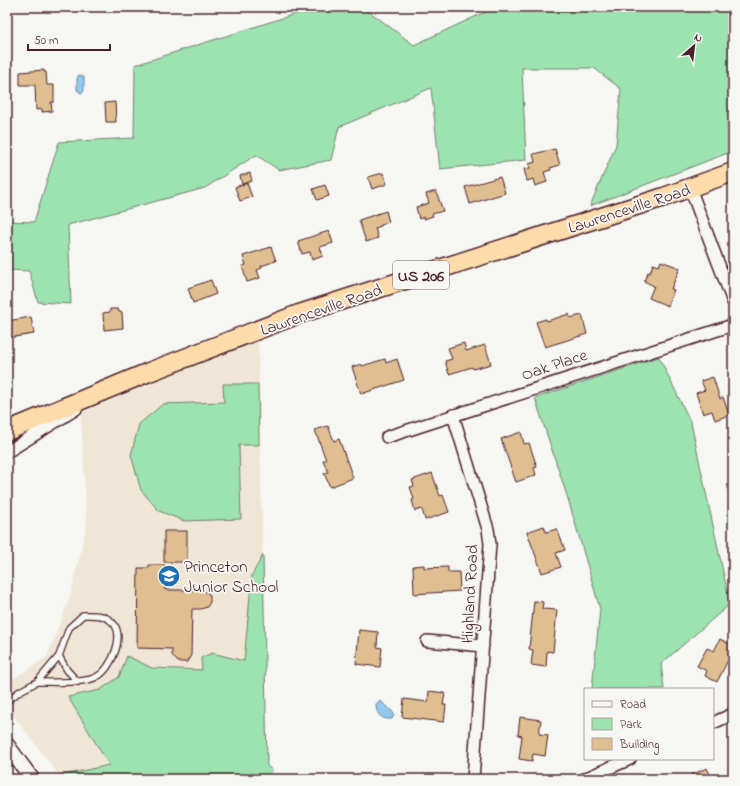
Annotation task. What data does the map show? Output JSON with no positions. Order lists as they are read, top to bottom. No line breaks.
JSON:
{"streets":{"highway":["Lawrenceville Road","US 206"],"street":["Oak Place","Highland Road"]},"crossings":[["Oak Place","Highland Road"]],"places":{"school or university":["Princeton Junior School"]},"legend":["Road","Park","Building"],"scale_bar":"50 m","north":"top right"}
